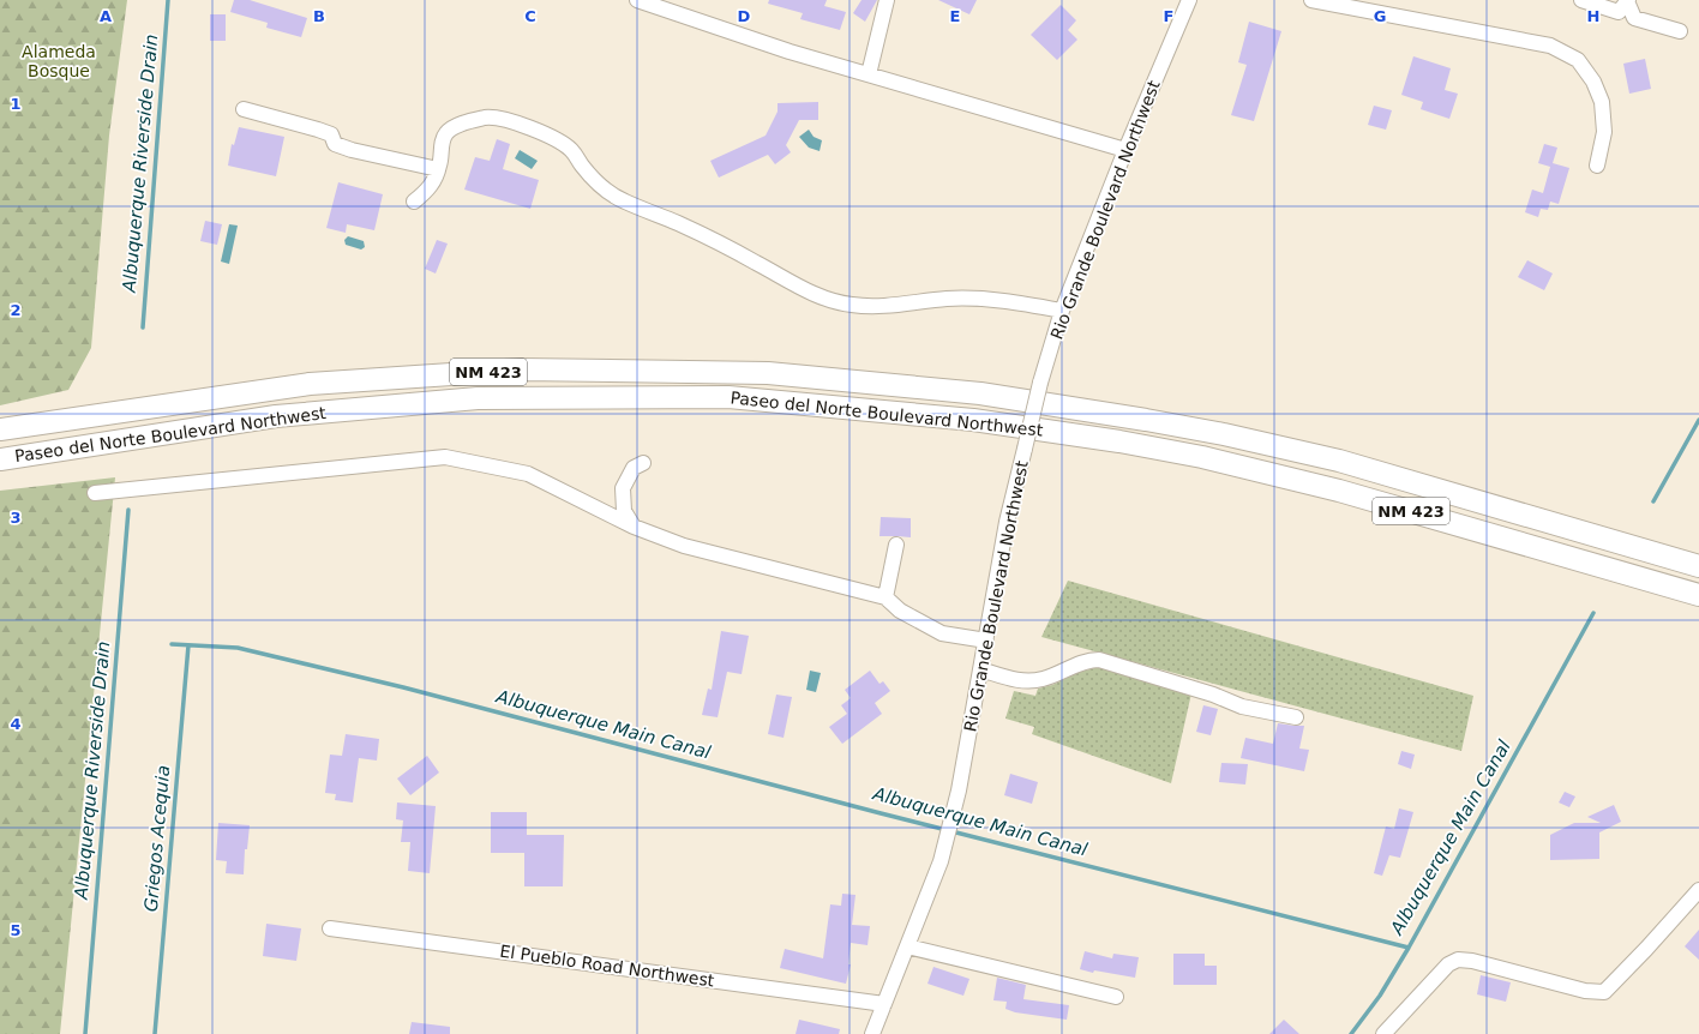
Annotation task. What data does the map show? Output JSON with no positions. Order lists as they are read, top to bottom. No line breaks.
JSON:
{"streets":{"highway":["NM 423","Paseo del Norte Boulevard Northwest"],"street":["Rio Grande Boulevard Northwest","El Pueblo Road Northwest"]},"crossings":[["Rio Grande Boulevard Northwest","El Pueblo Road Northwest"]],"water":["Albuquerque Riverside Drain","Albuquerque Main Canal","Griegos Acequia"],"parks":["Alameda Bosque"],"grid":{"columns":["A","B","C","D","E","F","G","H"],"rows":["1","2","3","4","5"]}}
